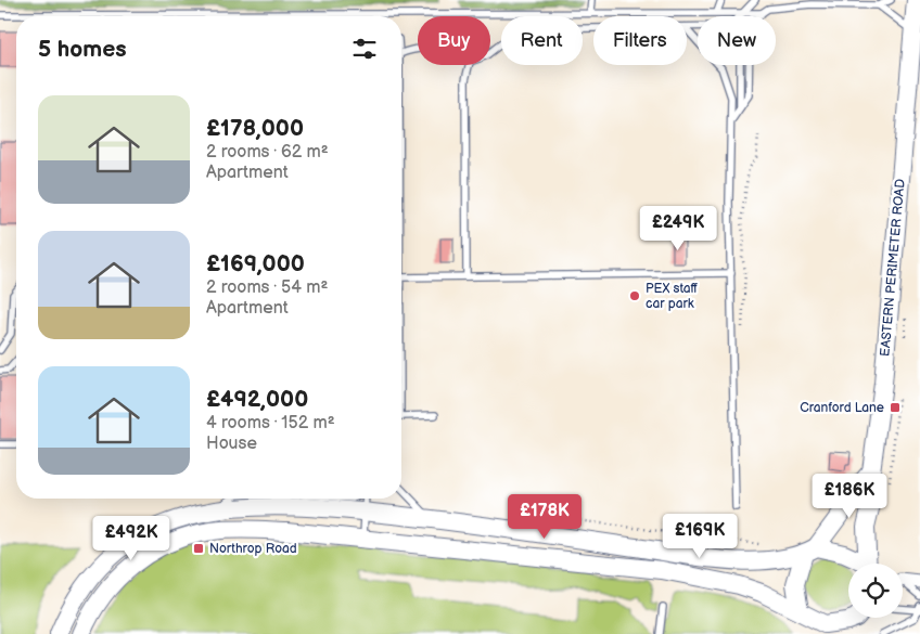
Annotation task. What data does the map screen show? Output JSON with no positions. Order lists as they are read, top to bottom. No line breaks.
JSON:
{"streets":{"street":["EASTERN PERIMETER ROAD"]},"places":{"other":["PEX staff car park"],"transit":["Cranford Lane","Northrop Road"]},"page":{"chip":["Buy","Rent","Filters","New"],"heading":"5 homes","list":[{"name":"£178,000","note":"2 rooms · 62 m² · Apartment"},{"name":"£169,000","note":"2 rooms · 54 m² · Apartment"},{"name":"£492,000","note":"4 rooms · 152 m² · House"}],"price":["£249K","£186K","£178K","£169K","£492K"]}}
